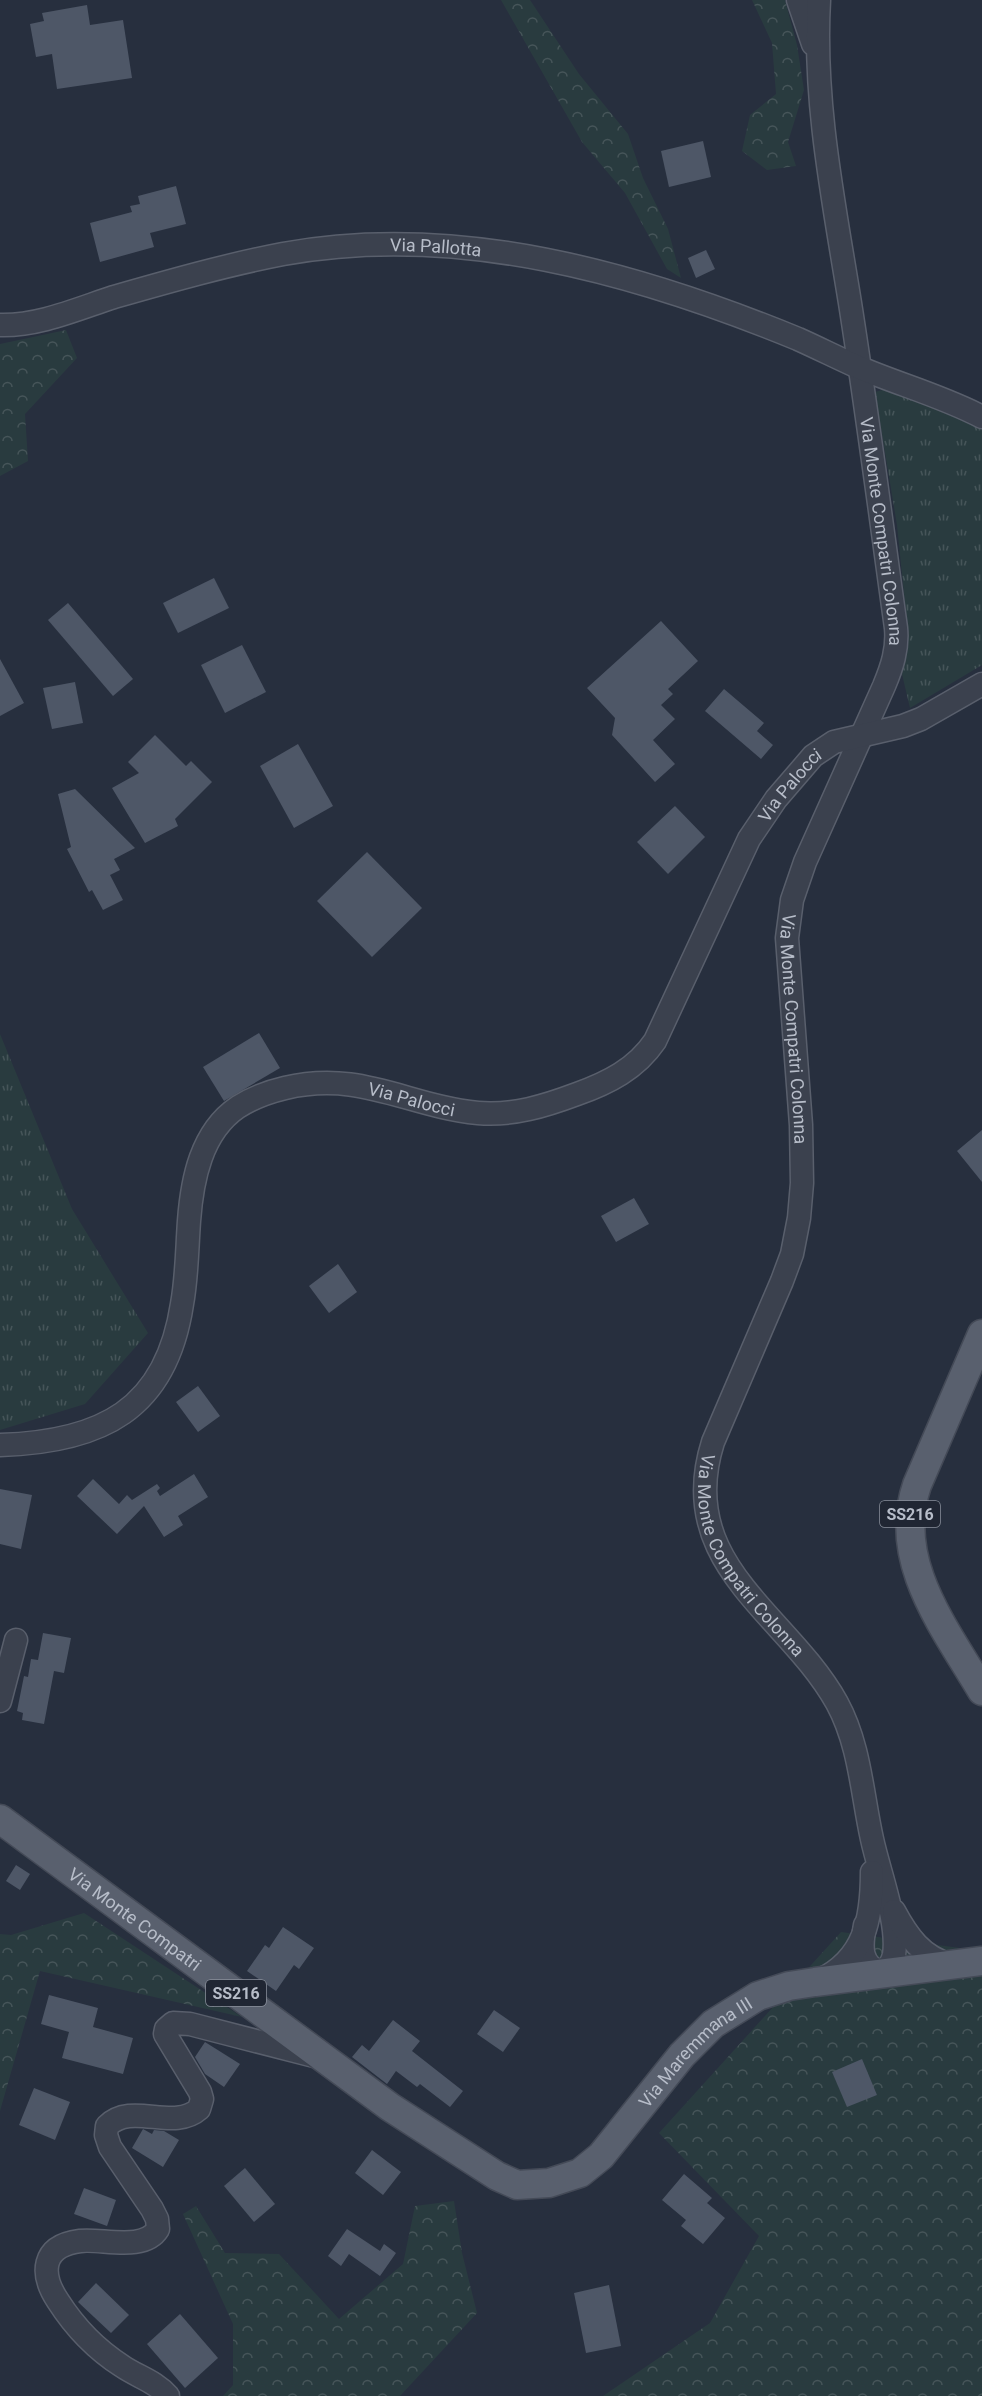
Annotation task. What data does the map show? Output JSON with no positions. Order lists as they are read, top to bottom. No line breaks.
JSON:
{"streets":{"main road":["SS216","Via Monte Compatri","Via Maremmana III"],"street":["Via Pallotta","Via Monte Compatri Colonna","Via Palocci"]},"crossings":[["Via Pallotta","Via Monte Compatri Colonna"],["Via Monte Compatri Colonna","Via Palocci"],["Via Monte Compatri Colonna","SS216"],["Via Monte Compatri Colonna","Via Maremmana III"],["SS216","Via Maremmana III"],["Via Monte Compatri","Via Maremmana III"]]}
